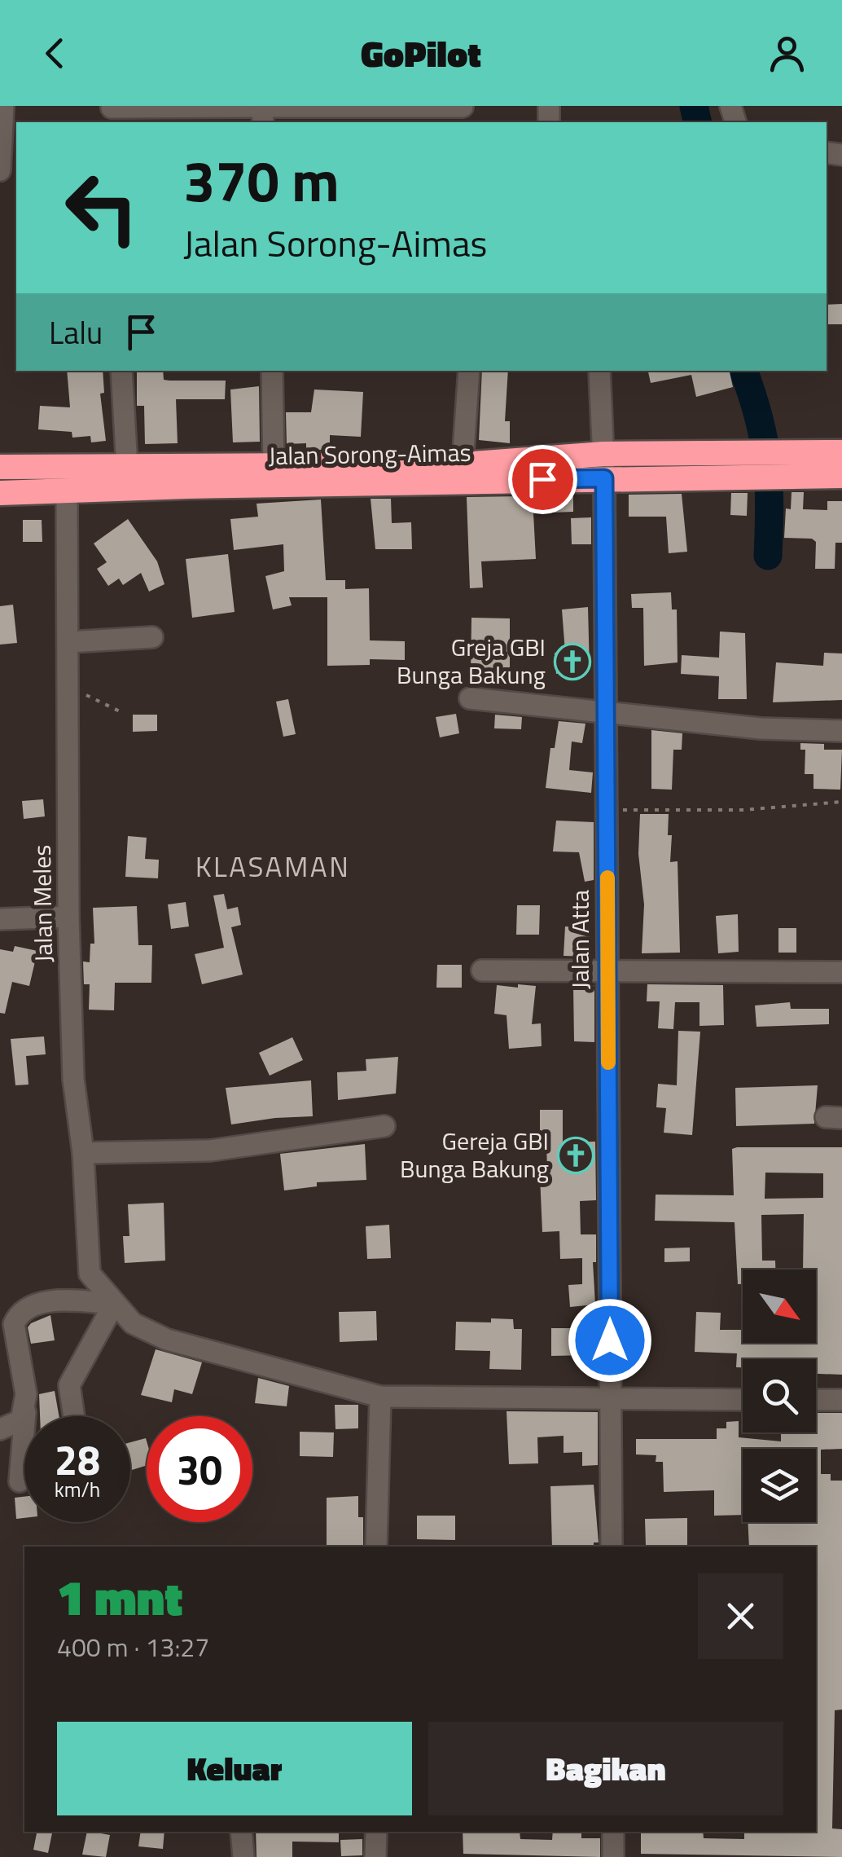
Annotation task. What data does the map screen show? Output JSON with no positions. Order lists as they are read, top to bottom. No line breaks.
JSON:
{"streets":{"highway":["Jalan Sorong-Aimas"],"street":["Jalan Meles","Jalan Atta"]},"crossings":[["Jalan Sorong-Aimas","Jalan Meles"],["Jalan Sorong-Aimas","Jalan Atta"]],"districts":["KLASAMAN"],"places":{"church":["Greja GBI Bunga Bakung","Gereja GBI Bunga Bakung"]},"north":"bottom right","page":{"header":"GoPilot","turn":["370 m","Jalan Sorong-Aimas"],"then":"Lalu","speed":"28 km/h","limit":"30","heading":["1 mnt","400 m · 13:27"],"buttons":["Keluar","Bagikan"]}}
